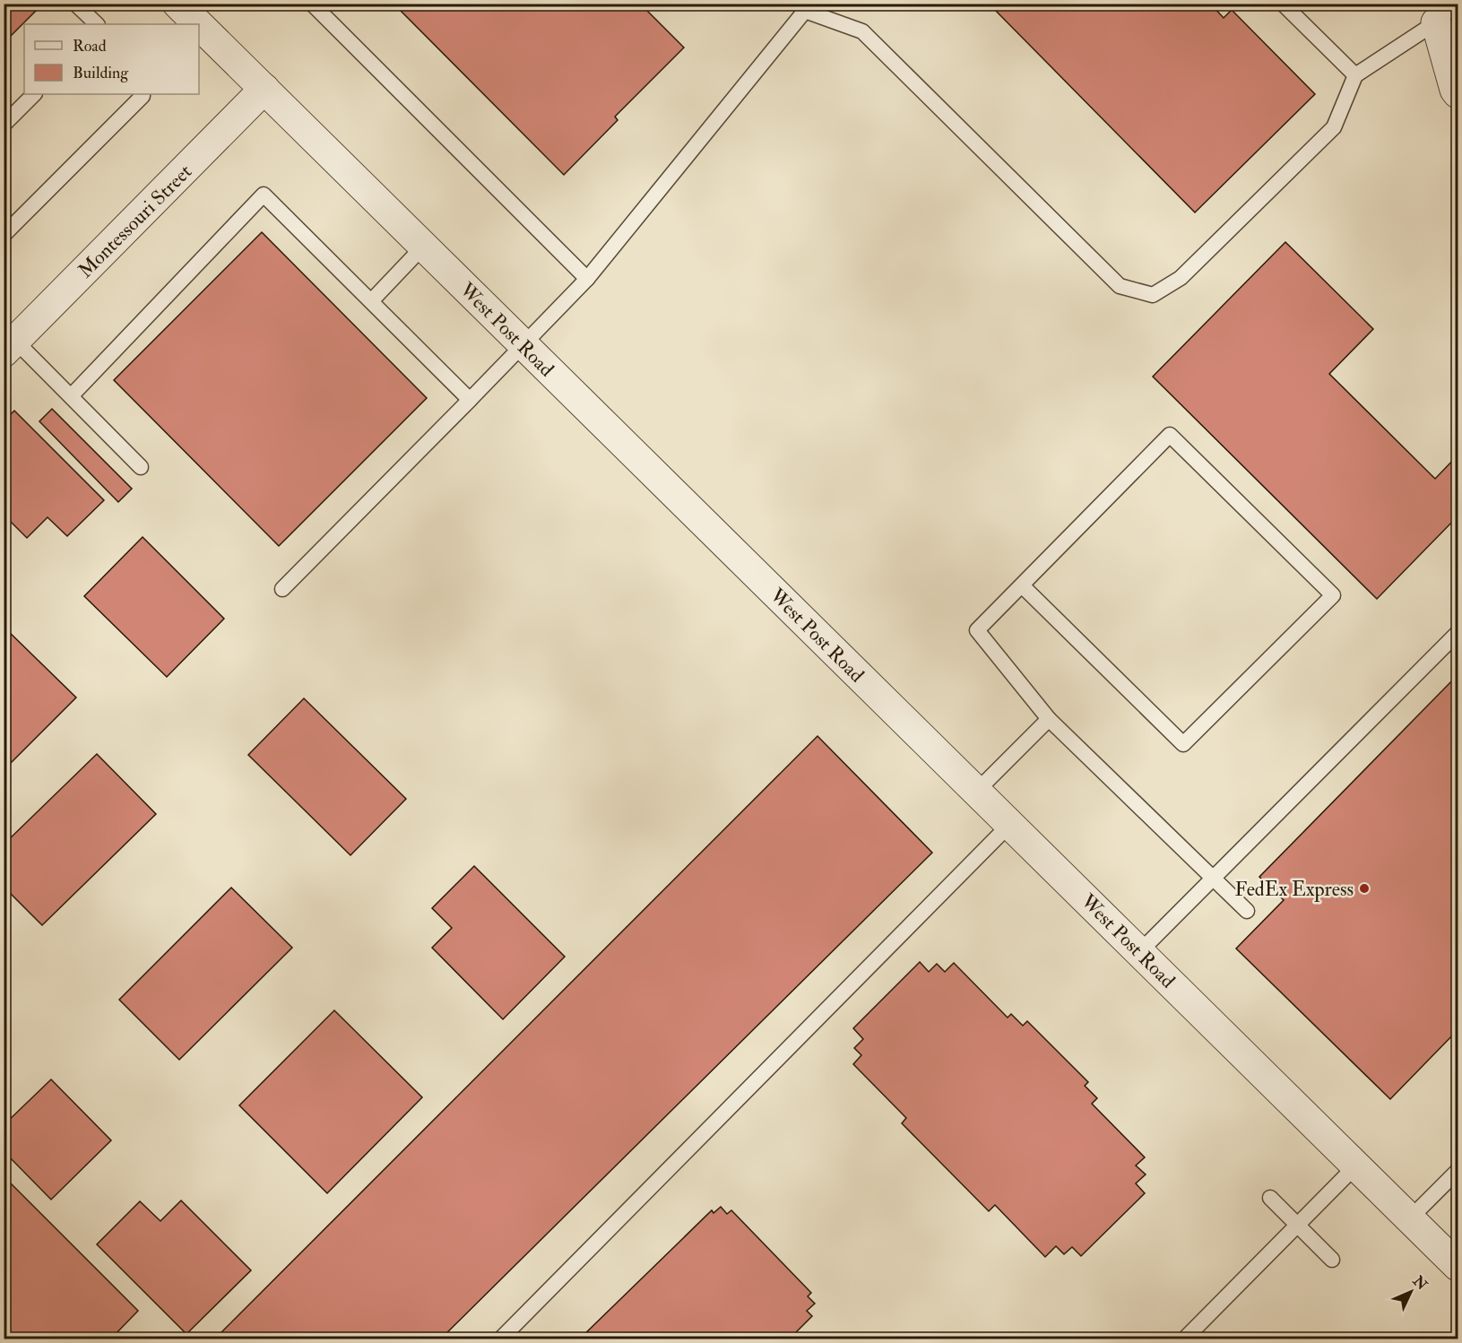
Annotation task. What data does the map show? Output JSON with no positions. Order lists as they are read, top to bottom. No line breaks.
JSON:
{"streets":{"street":["Montessouri Street","West Post Road"]},"crossings":[["Montessouri Street","West Post Road"]],"places":["FedEx Express"],"legend":["Road","Building"],"north":"top right"}
